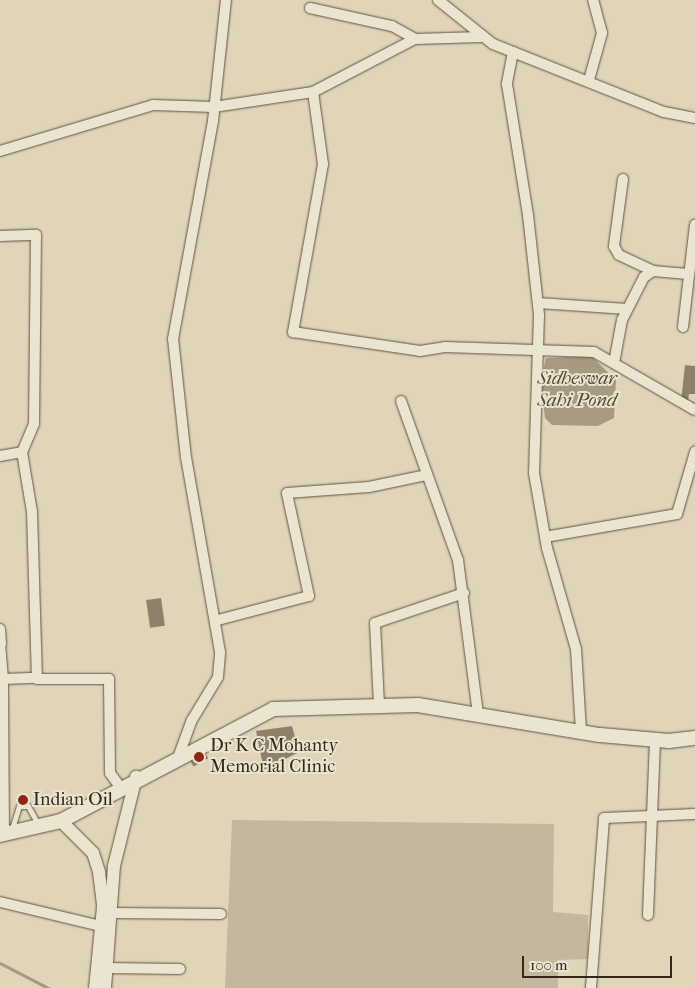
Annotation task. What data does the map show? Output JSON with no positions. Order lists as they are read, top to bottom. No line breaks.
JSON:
{"water":["Sidheswar Sahi Pond"],"places":["Dr K C Mohanty Memorial Clinic","Indian Oil"],"scale_bar":"100 m"}
